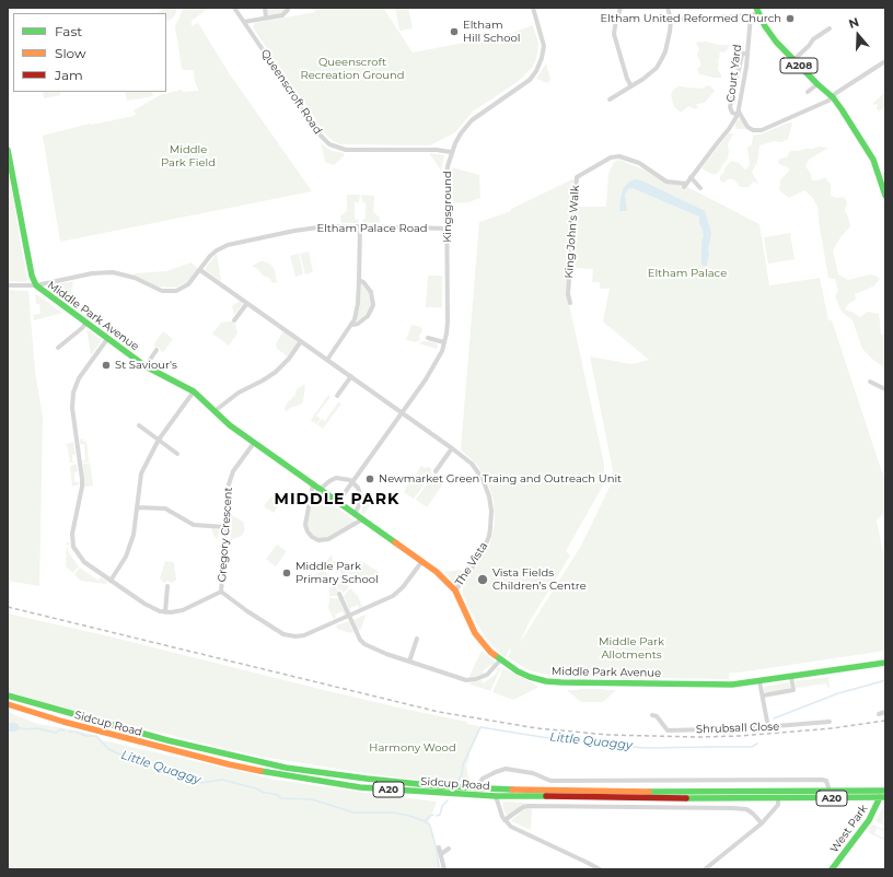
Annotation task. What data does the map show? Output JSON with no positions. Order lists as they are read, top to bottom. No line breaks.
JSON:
{"streets":{"main road":["A208","Middle Park Avenue","Sidcup Road","A20","West Park"],"street":["Court Yard","Queenscroft Road","Kingsground","Eltham Palace Road","King John's Walk","Gregory Crescent","The Vista","Shrubsall Close"]},"crossings":[["Court Yard","King John's Walk"],["Queenscroft Road","Kingsground"],["Kingsground","Eltham Palace Road"],["Kingsground","Middle Park Avenue"],["Kingsground","The Vista"],["Eltham Palace Road","Middle Park Avenue"],["Eltham Palace Road","The Vista"],["Middle Park Avenue","Gregory Crescent"],["Middle Park Avenue","The Vista"],["Sidcup Road","West Park"]],"districts":["MIDDLE PARK"],"water":["Little Quaggy"],"parks":["Queenscroft Recreation Ground","Middle Park Field","Eltham Palace","Middle Park Allotments","Harmony Wood"],"places":["Eltham United Reformed Church","Eltham Hill School","St Saviour's","Newmarket Green Traing and Outreach Unit","Middle Park Primary School","Vista Fields Children’s Centre"],"legend":["Fast","Slow","Jam"],"north":"top"}
